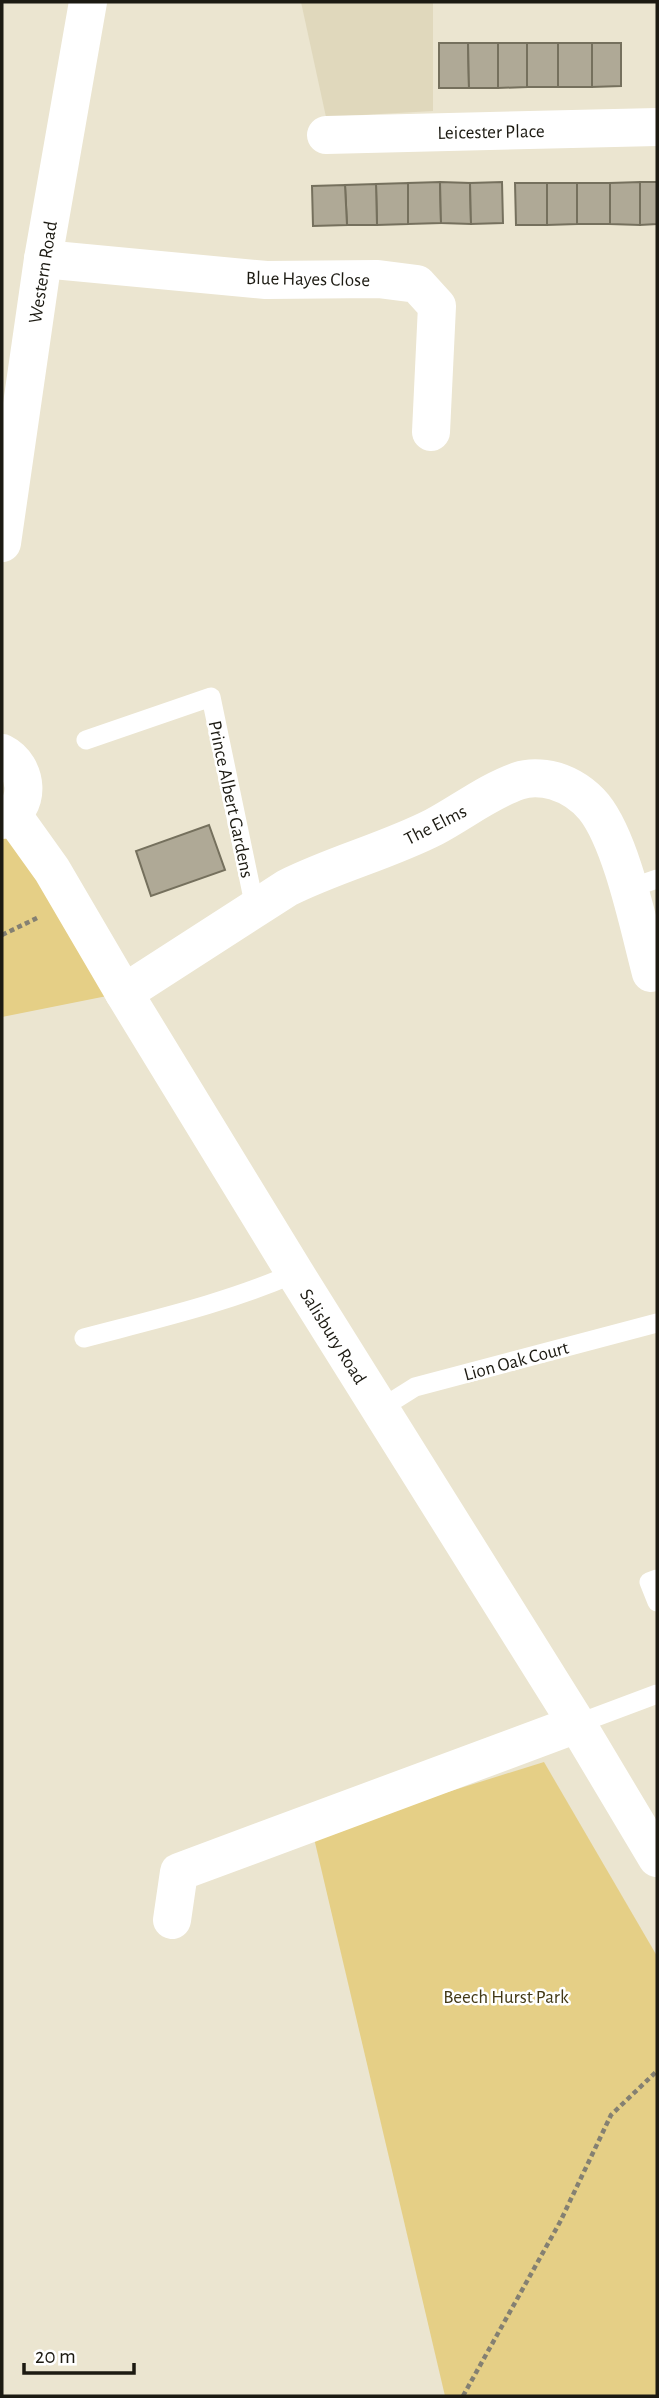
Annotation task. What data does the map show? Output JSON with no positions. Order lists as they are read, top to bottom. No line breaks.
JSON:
{"streets":{"street":["Leicester Place","Western Road","Blue Hayes Close","The Elms","Salisbury Road"],"lane":["Prince Albert Gardens","Lion Oak Court"]},"crossings":[["Western Road","Blue Hayes Close"],["Prince Albert Gardens","The Elms"],["The Elms","Salisbury Road"],["Salisbury Road","Lion Oak Court"]],"parks":["Beech Hurst Park"],"scale_bar":"20 m"}
